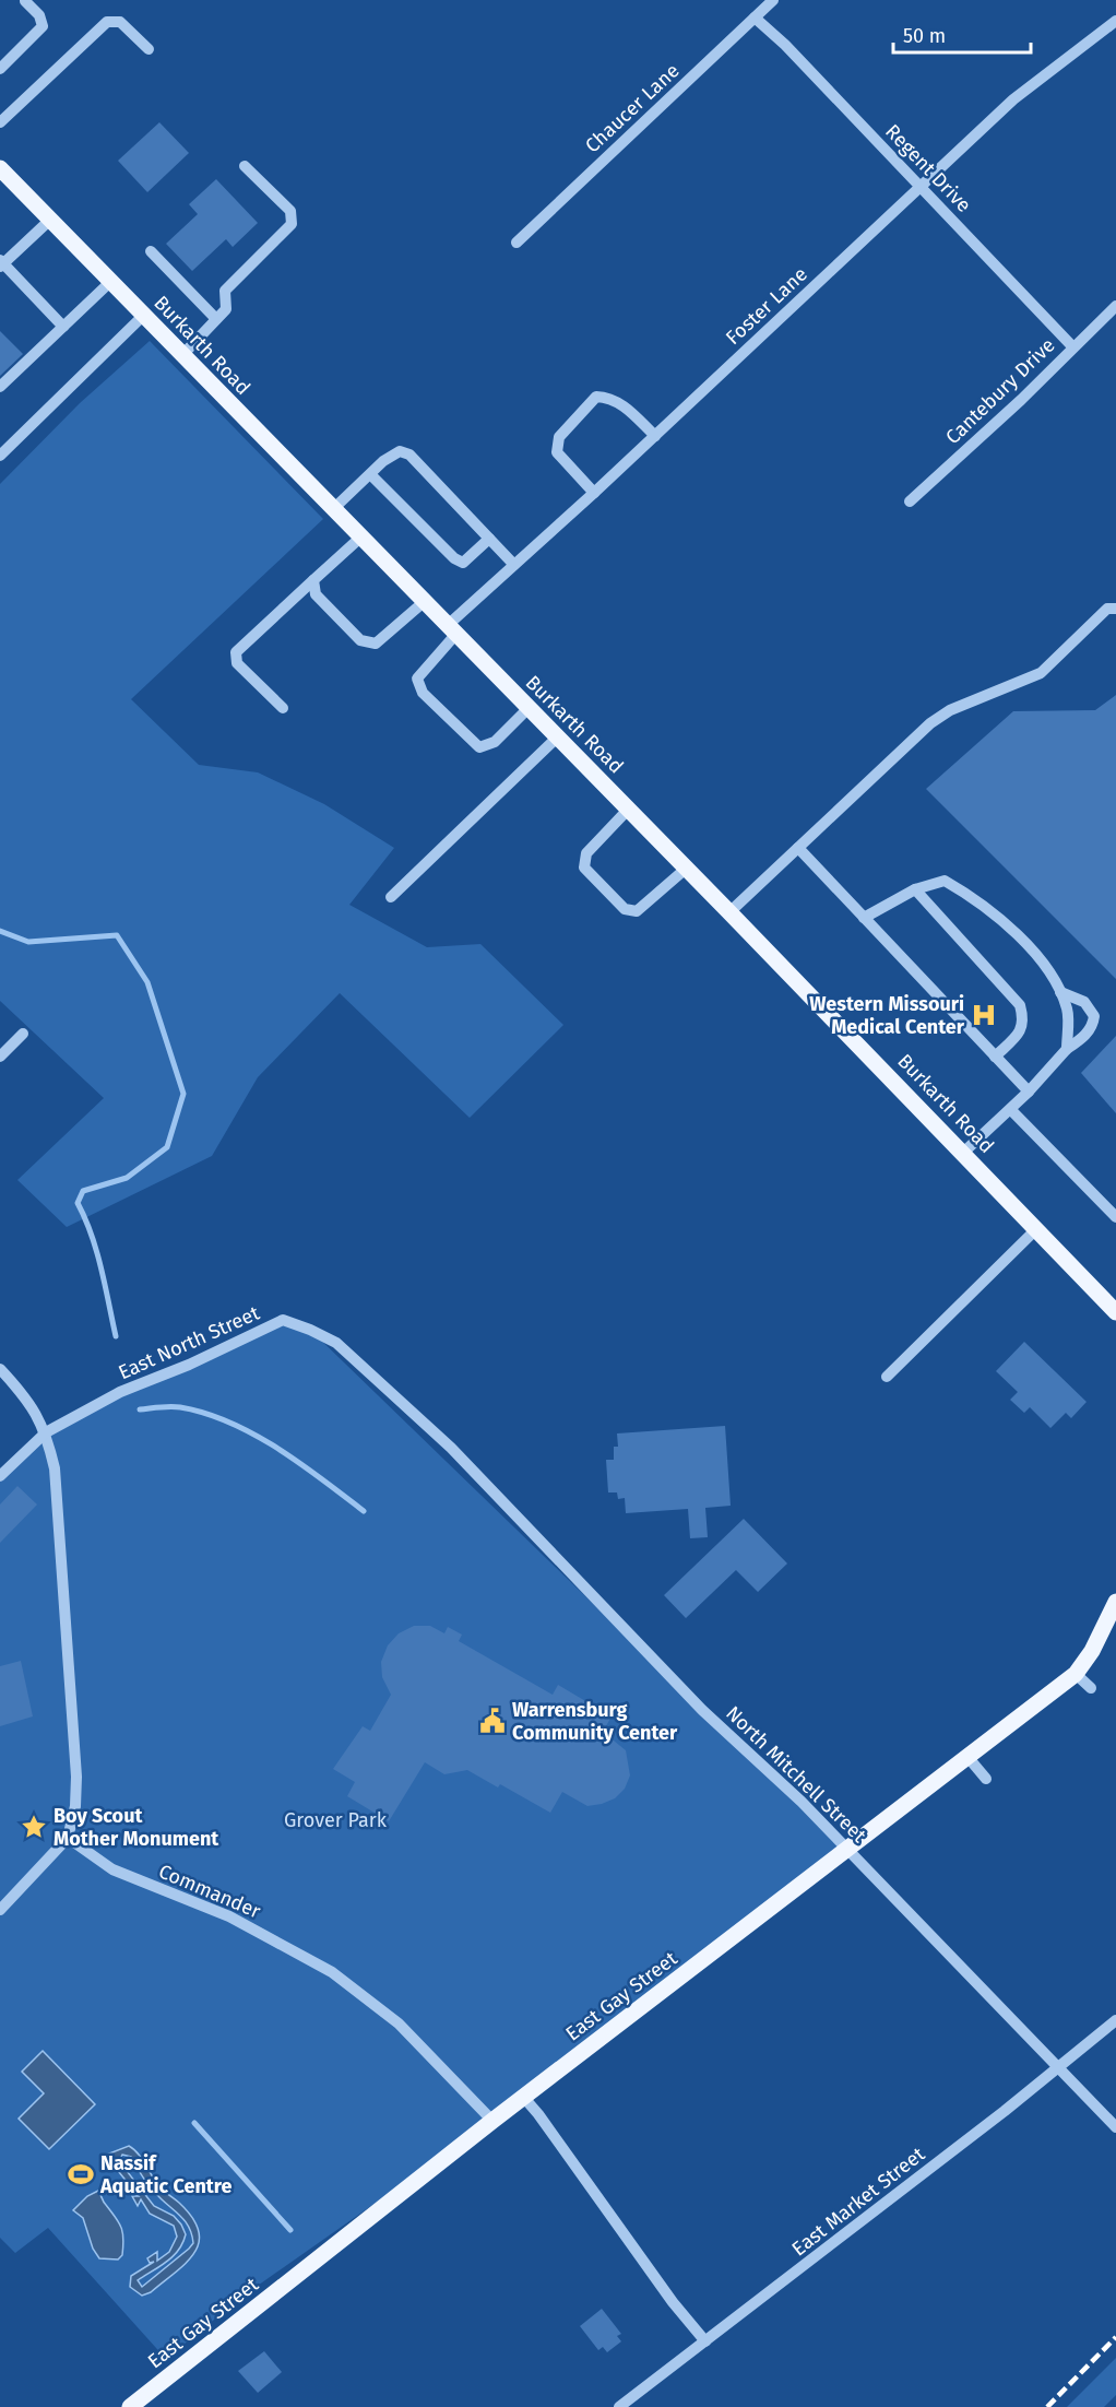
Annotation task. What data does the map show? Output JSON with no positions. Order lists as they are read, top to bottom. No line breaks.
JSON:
{"streets":{"main road":["Burkarth Road","East Gay Street"],"street":["Chaucer Lane","Regent Drive","Foster Lane","Cantebury Drive","East North Street","North Mitchell Street","Commander","East Market Street"]},"crossings":[["Chaucer Lane","Regent Drive"],["Regent Drive","Foster Lane"],["Regent Drive","Cantebury Drive"],["Foster Lane","Burkarth Road"],["East North Street","North Mitchell Street"],["North Mitchell Street","East Gay Street"],["North Mitchell Street","East Market Street"],["Commander","East Gay Street"]],"parks":["Grover Park"],"places":{"hospital":["Western Missouri Medical Center"],"public building":["Warrensburg Community Center"],"place":["Boy Scout Mother Monument"],"sports":["Nassif Aquatic Centre"]},"scale_bar":"50 m"}
